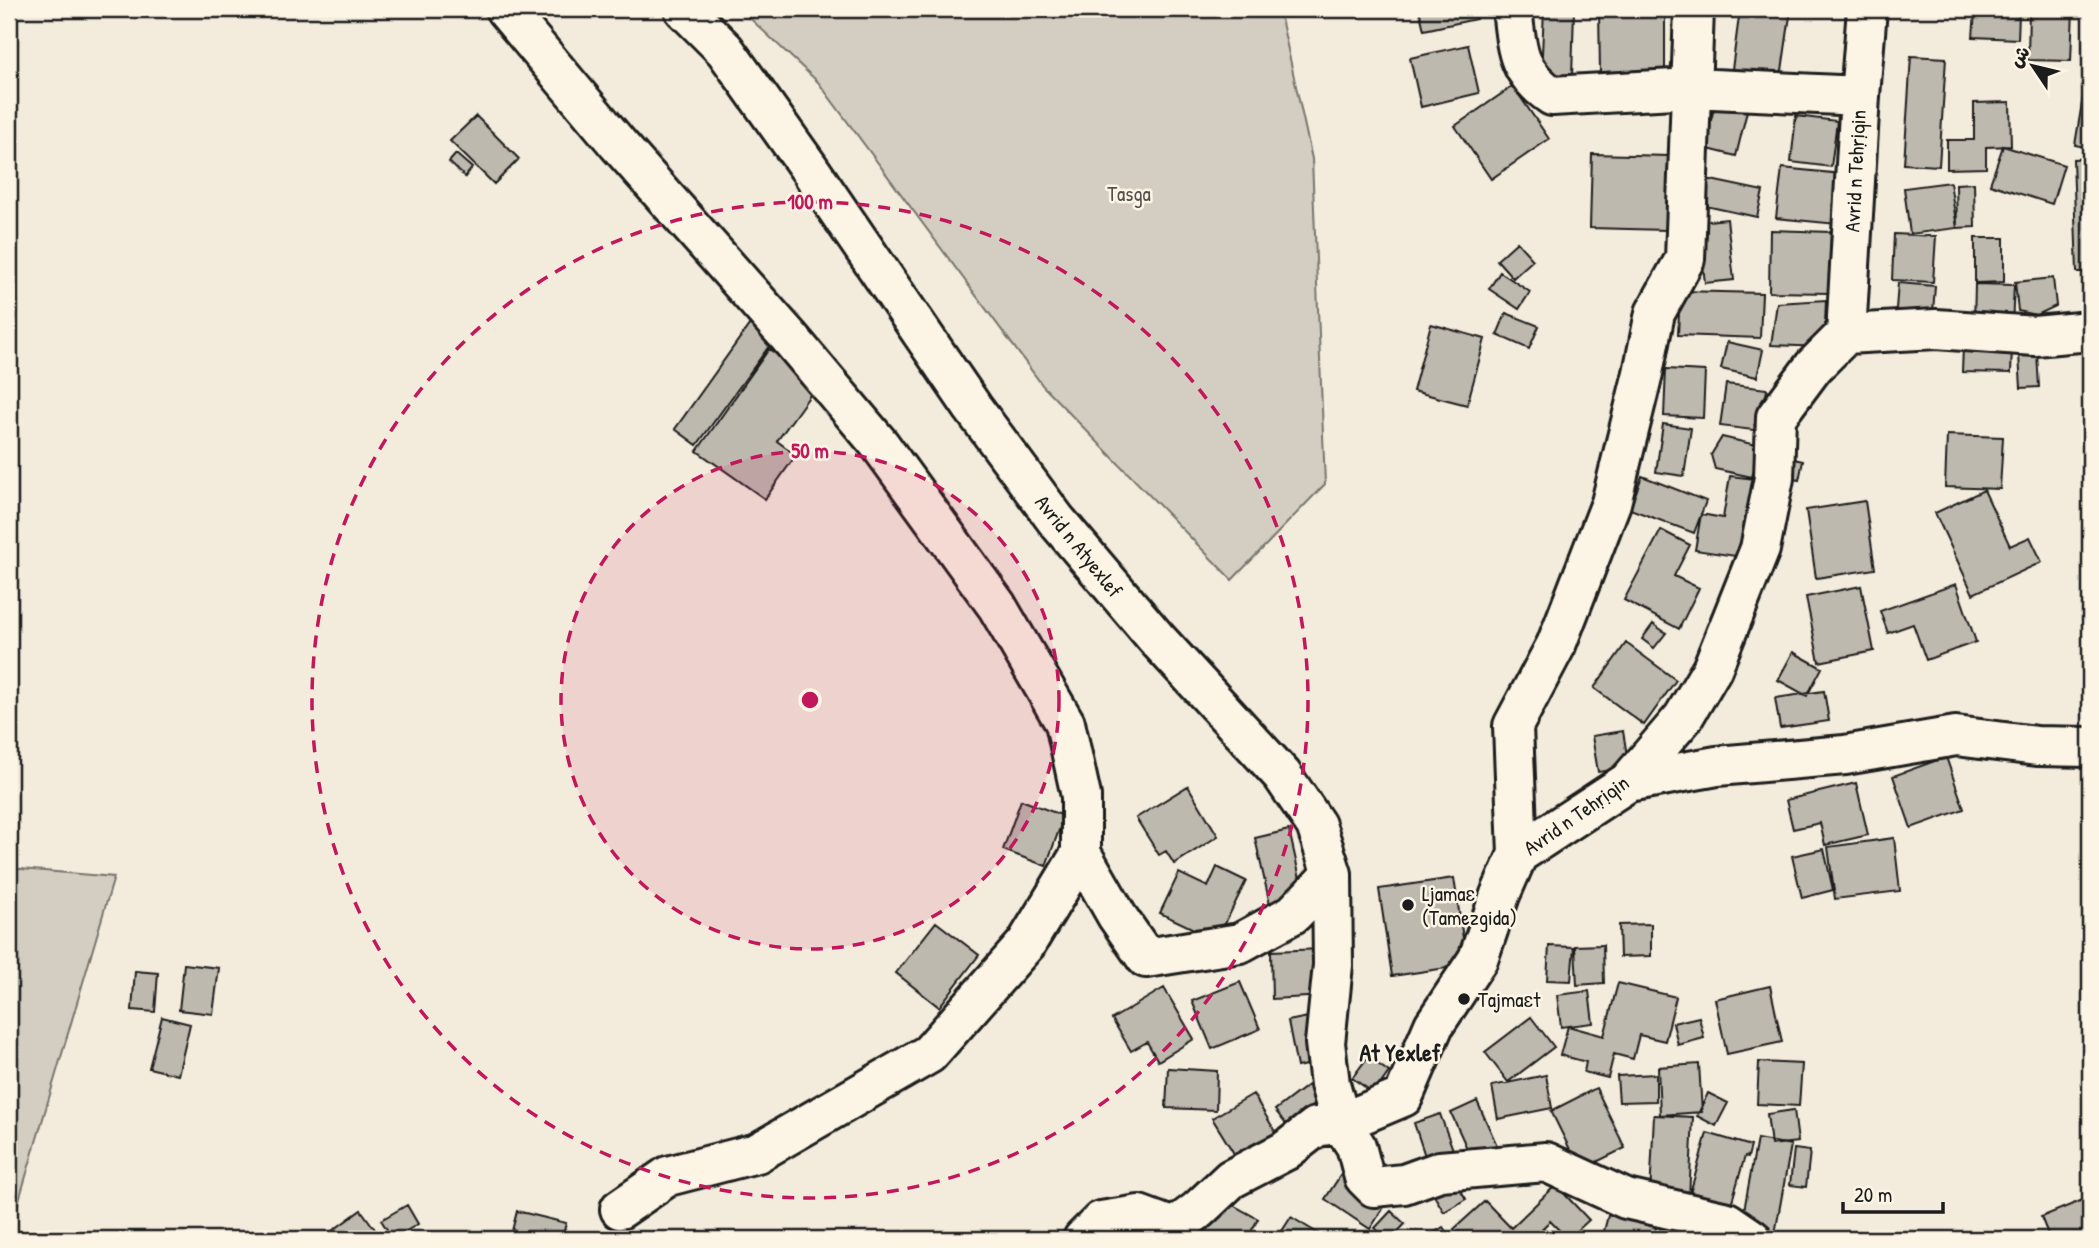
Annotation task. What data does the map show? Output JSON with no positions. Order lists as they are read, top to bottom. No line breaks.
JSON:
{"streets":{"street":["Avrid n Teḥṛiqin","Avrid n Atyexlef"]},"crossings":[["Avrid n Teḥṛiqin","Avrid n Atyexlef"]],"districts":["At Yexlef"],"parks":["Tasga"],"places":["Ljamaɛ (Tamezgida)","Tajmaɛt"],"scale_bar":"20 m","north":"top left","rings":["100 m","50 m"]}
